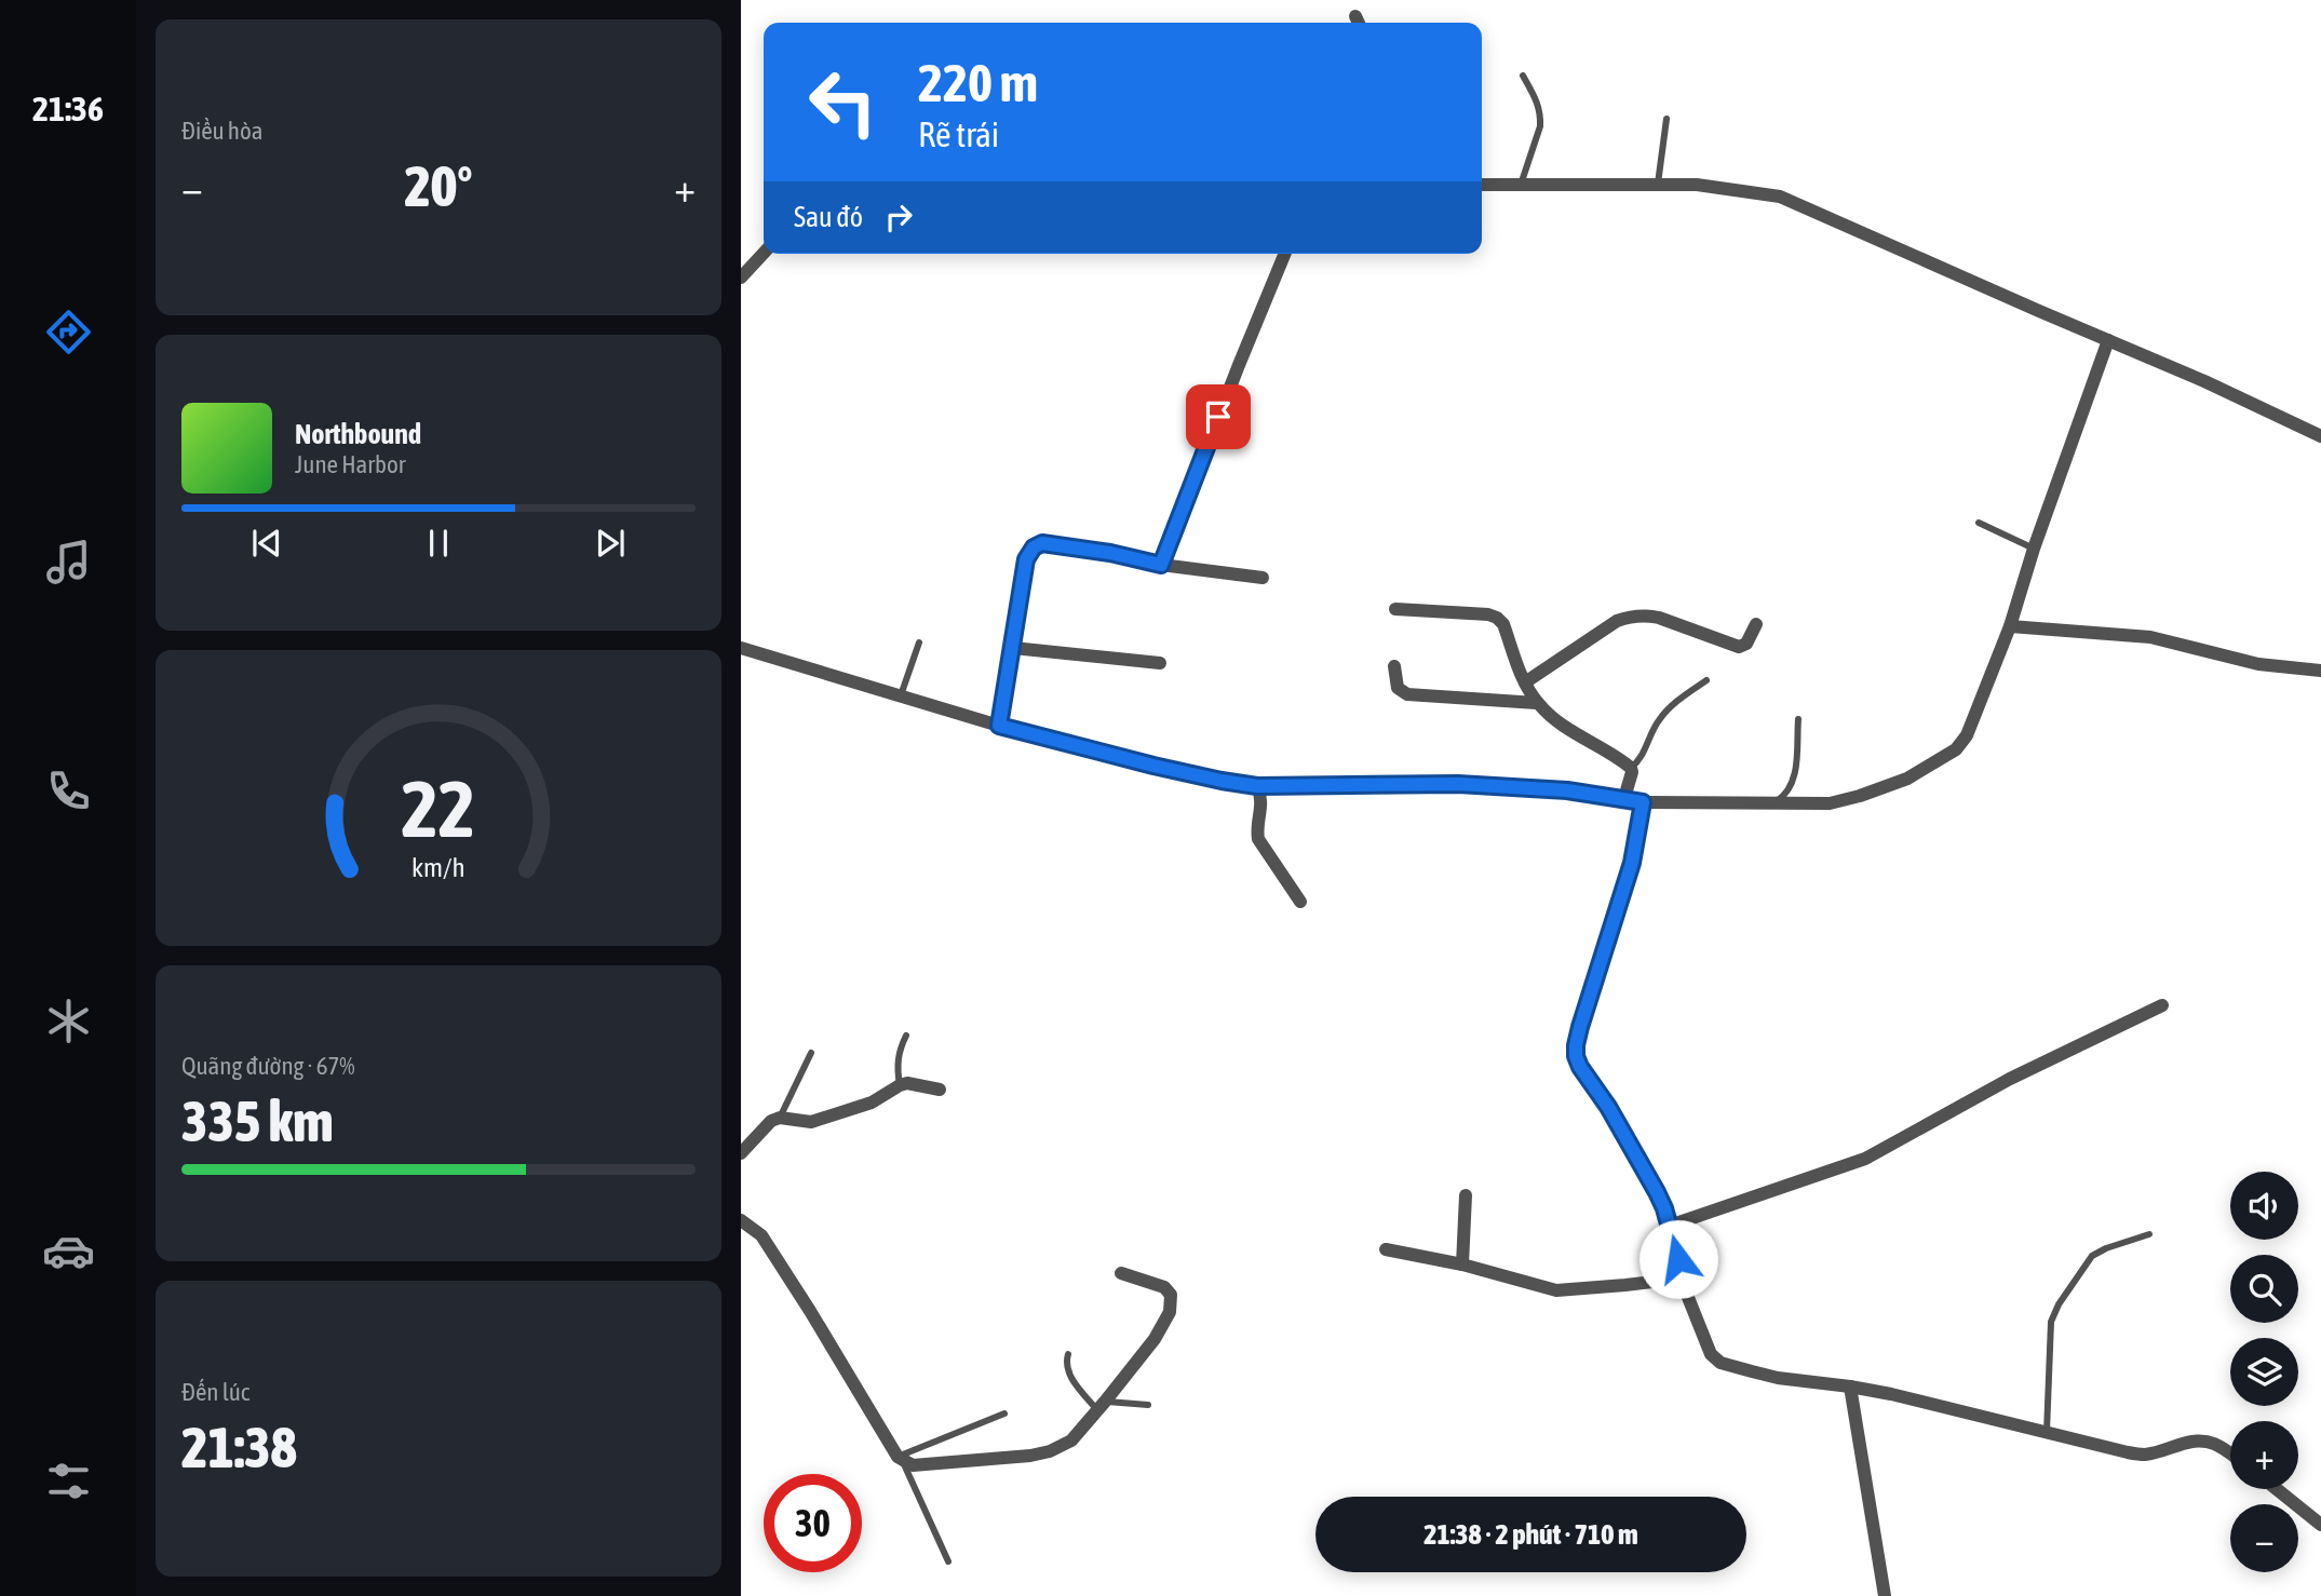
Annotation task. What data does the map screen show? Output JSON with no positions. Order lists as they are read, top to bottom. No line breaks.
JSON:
{"page":{"tabs":"21:36","tile":["Điều hòa",["Quãng đường · 67%","335 km"],["Đến lúc","21:38"]],"turn":["220 m","Rẽ trái"],"heat":["−","20°","+"],"then":"Sau đó","song":["Northbound","June Harbor"],"map_buttons":["+","−"],"limit":"30","trip":"21:38 · 2 phút · 710 m","gauge":["22","km/h"]}}
